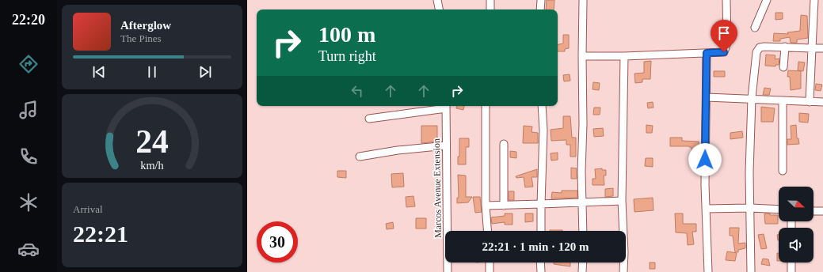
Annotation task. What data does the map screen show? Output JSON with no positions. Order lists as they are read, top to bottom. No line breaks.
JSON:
{"streets":{"street":["Marcos Avenue Extension"]},"north":"right","page":{"tabs":"22:20","turn":["100 m","Turn right"],"song":["Afterglow","The Pines"],"tile":["Arrival","22:21"],"limit":"30","trip":"22:21 · 1 min · 120 m","gauge":["24","km/h"]}}
